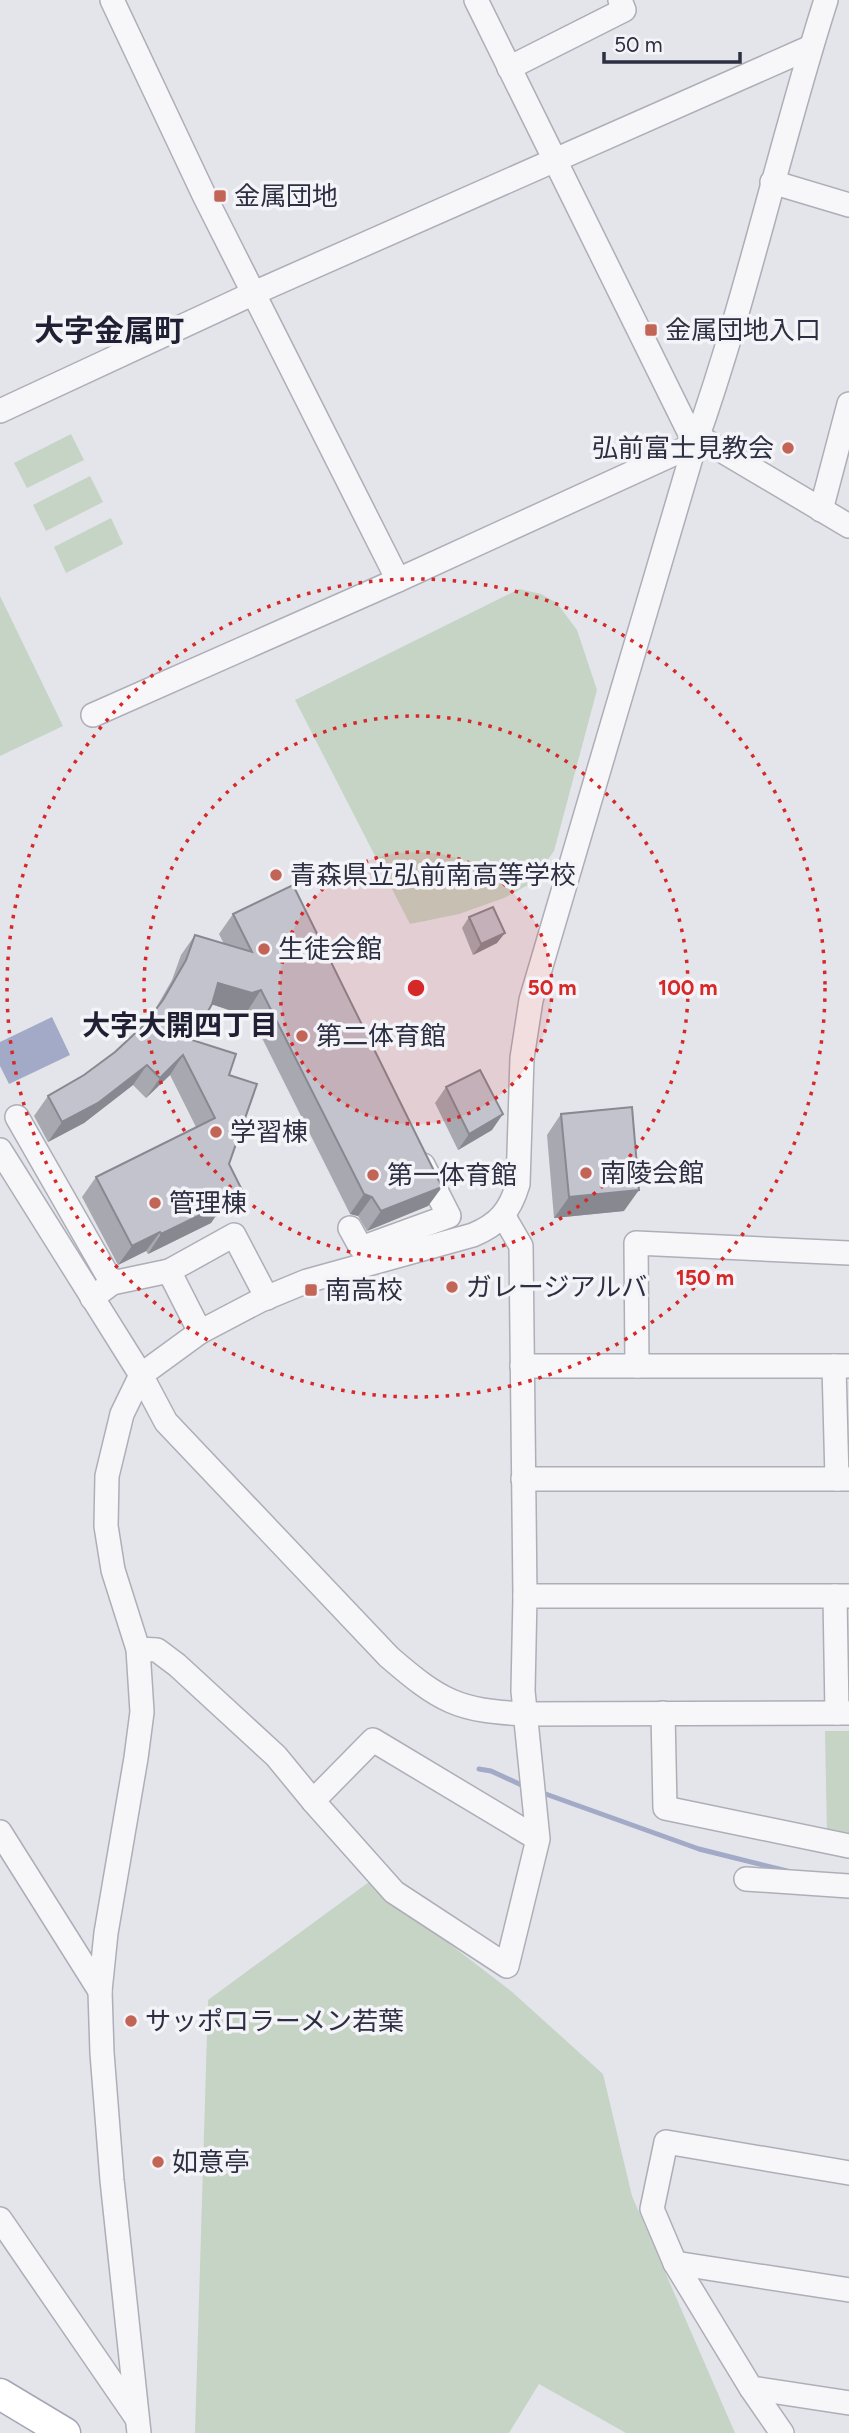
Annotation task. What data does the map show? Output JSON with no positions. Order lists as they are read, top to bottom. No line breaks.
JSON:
{"districts":["大字金属町","大字大開四丁目"],"places":{"transit":["金属団地","金属団地入口","南高校"],"other":["弘前富士見教会","青森県立弘前南高等学校","生徒会館","第二体育館","学習棟","南陵会館","第一体育館","管理棟","ガレージアルバ","サッポロラーメン若葉","如意亭"]},"scale_bar":"50 m","rings":["50 m","100 m","150 m"]}
